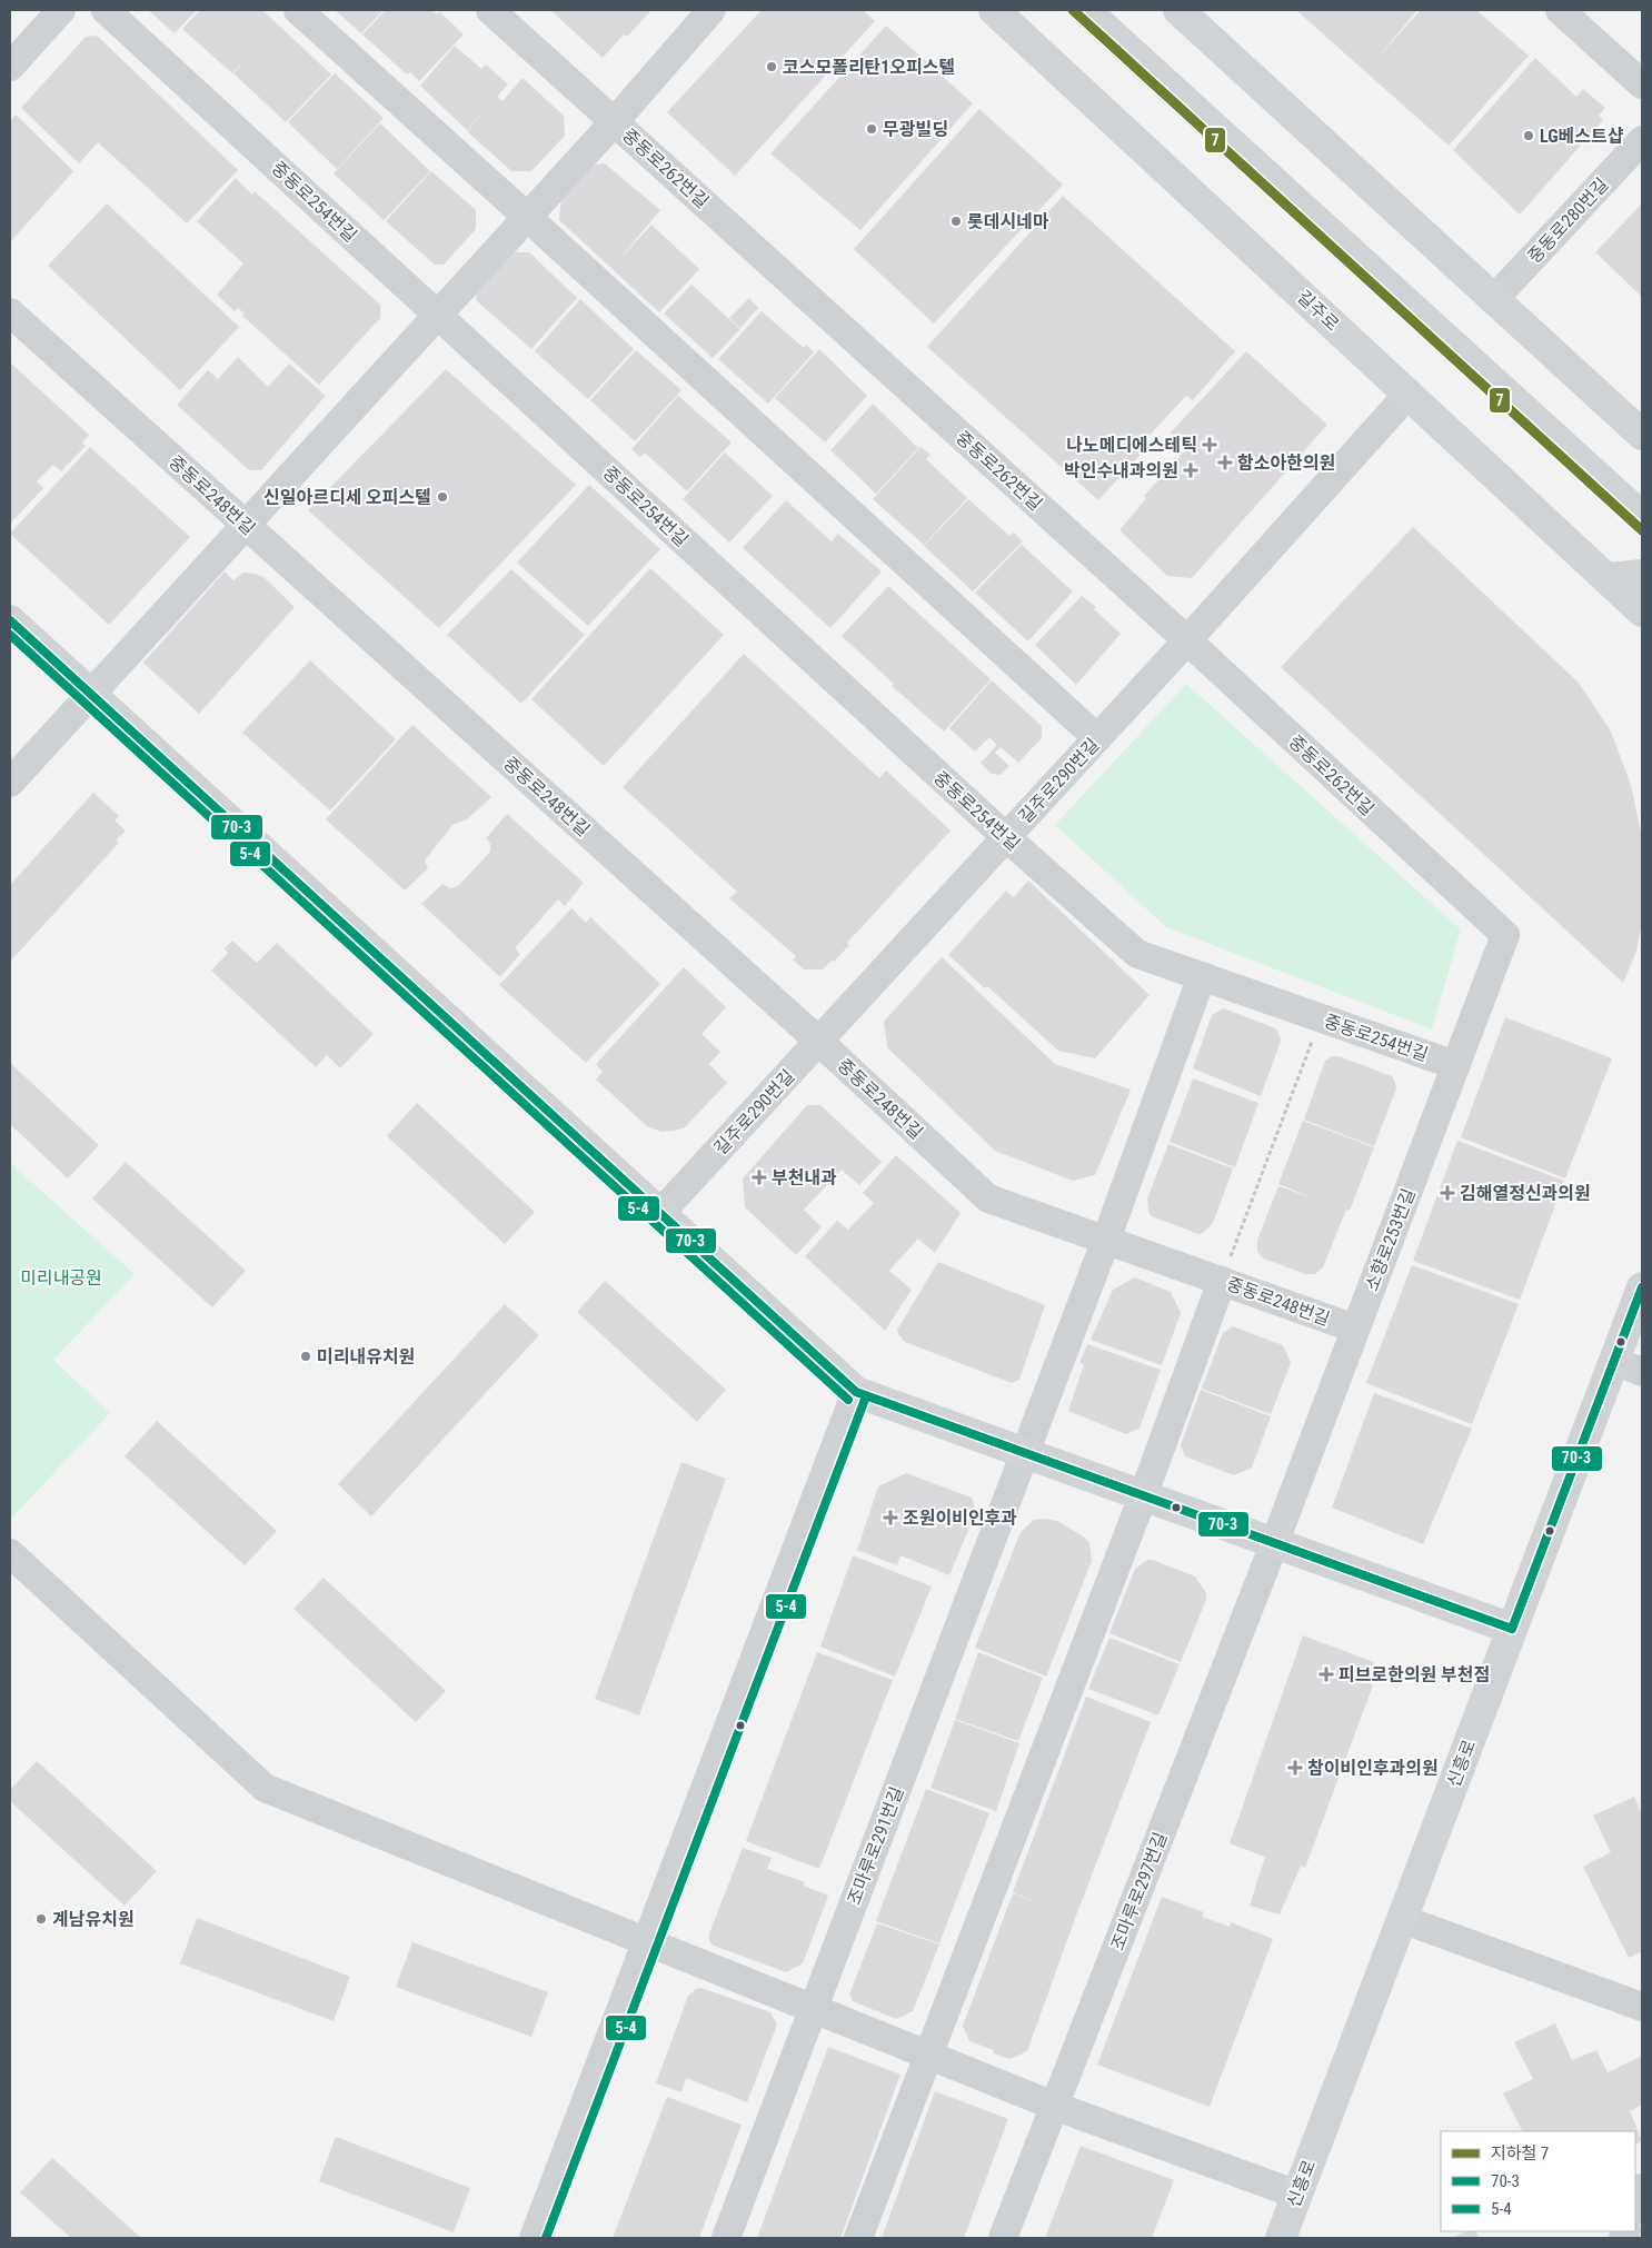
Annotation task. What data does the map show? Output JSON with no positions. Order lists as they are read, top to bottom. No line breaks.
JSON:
{"streets":{"street":["중동로262번길","중동로254번길","중동로280번길","길주로","중동로248번길","길주로290번길","소향로253번길","신흥로","조마루로291번길","조마루로297번길"]},"crossings":[["중동로262번길","길주로290번길"],["중동로262번길","소향로253번길"],["중동로254번길","길주로290번길"],["중동로254번길","소향로253번길"],["길주로","길주로290번길"],["중동로248번길","길주로290번길"],["중동로248번길","소향로253번길"],["소향로253번길","조마루로297번길"]],"parks":["미리내공원"],"places":{"other":["코스모폴리탄1오피스텔","무광빌딩","LG베스트샵","롯데시네마","신일아르디세 오피스텔","미리내유치원","계남유치원"],"health":["나노메디에스테틱","함소아한의원","박인수내과의원","부천내과","김해열정신과의원","조원이비인후과","피브로한의원 부천점","참이비인후과의원"]},"lines":["metro line 7","transit line 70-3","transit line 5-4"],"legend":["지하철 7","70-3","5-4"]}
